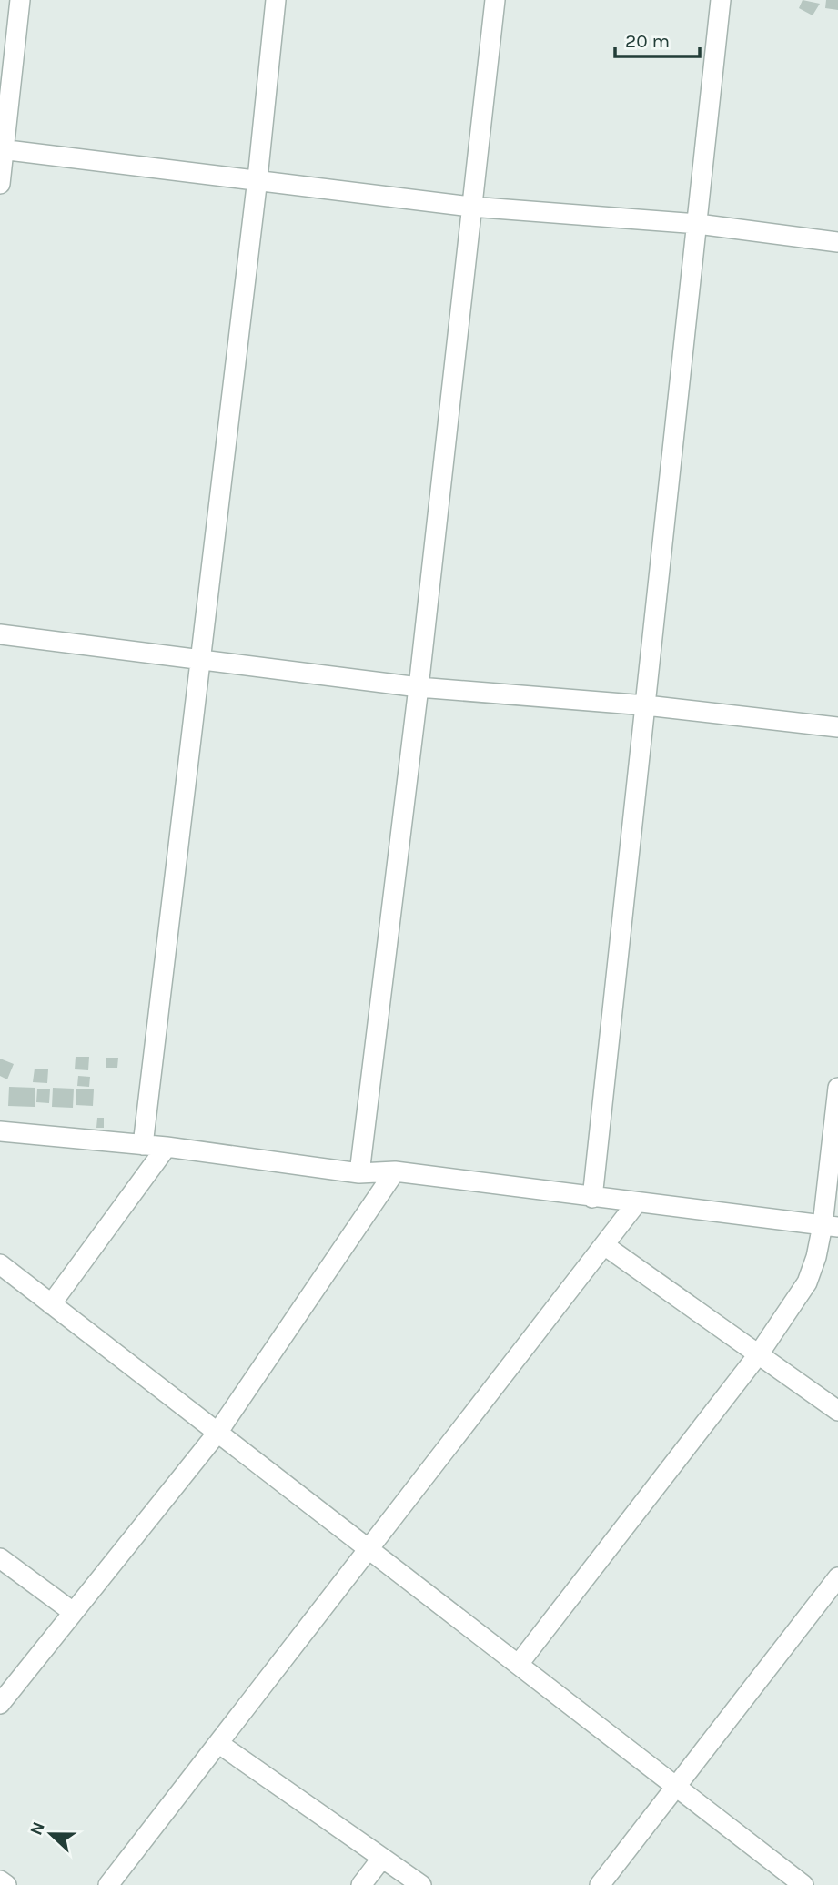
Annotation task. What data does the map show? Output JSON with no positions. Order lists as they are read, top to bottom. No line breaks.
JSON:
{"scale_bar":"20 m","north":"left"}
